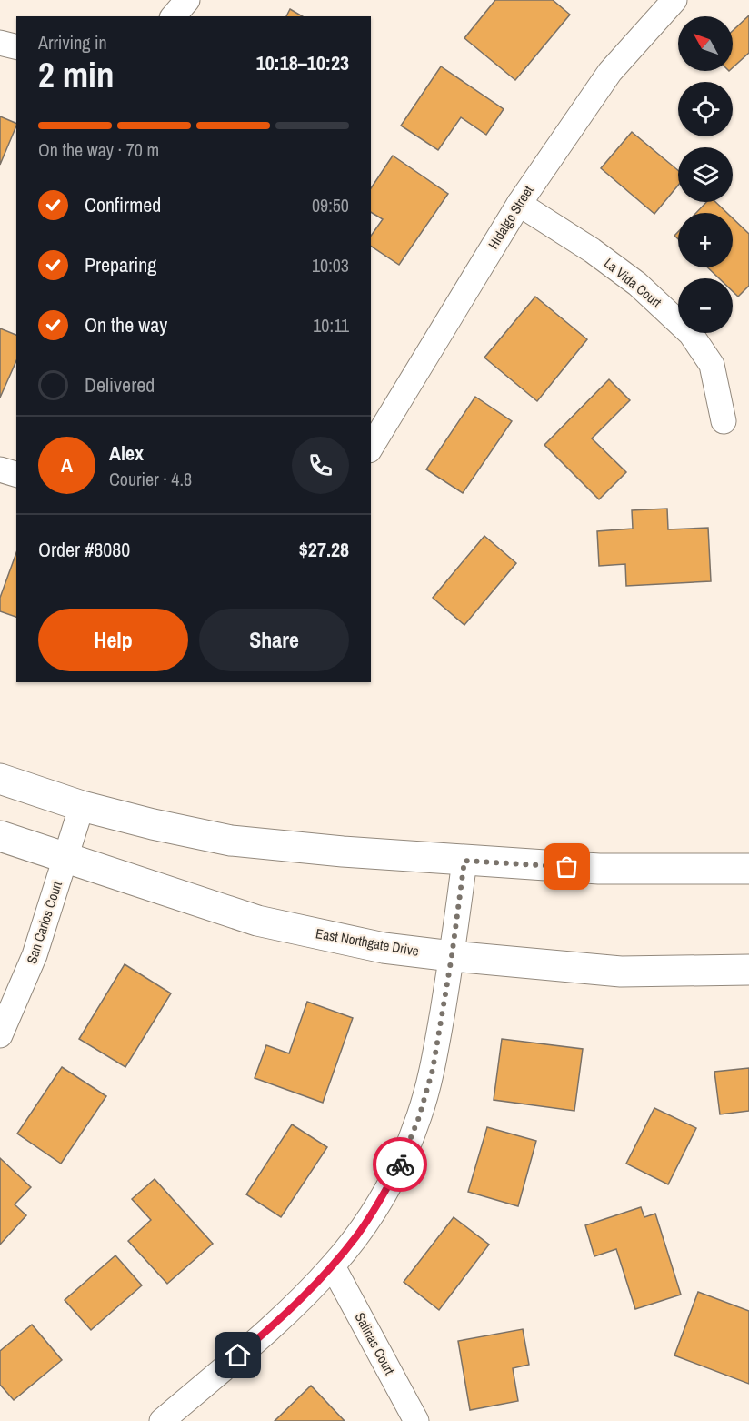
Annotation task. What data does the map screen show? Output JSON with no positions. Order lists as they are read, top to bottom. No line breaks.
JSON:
{"streets":{"main road":["East Northgate Drive"],"street":["Hidalgo Street","La Vida Court","San Carlos Court","Salinas Court"]},"crossings":[["Hidalgo Street","La Vida Court"],["San Carlos Court","East Northgate Drive"]],"north":"top left","page":{"map_buttons":["+","−"],"heading":["2 min","Arriving in","10:18–10:23"],"panel":["Alex","Courier · 4.8","Order #8080","$27.28"],"bar":"On the way · 70 m","list":[["Confirmed","09:50"],["Preparing","10:03"],["On the way","10:11"],"Delivered"],"round":"A","buttons":["Help","Share"]}}
